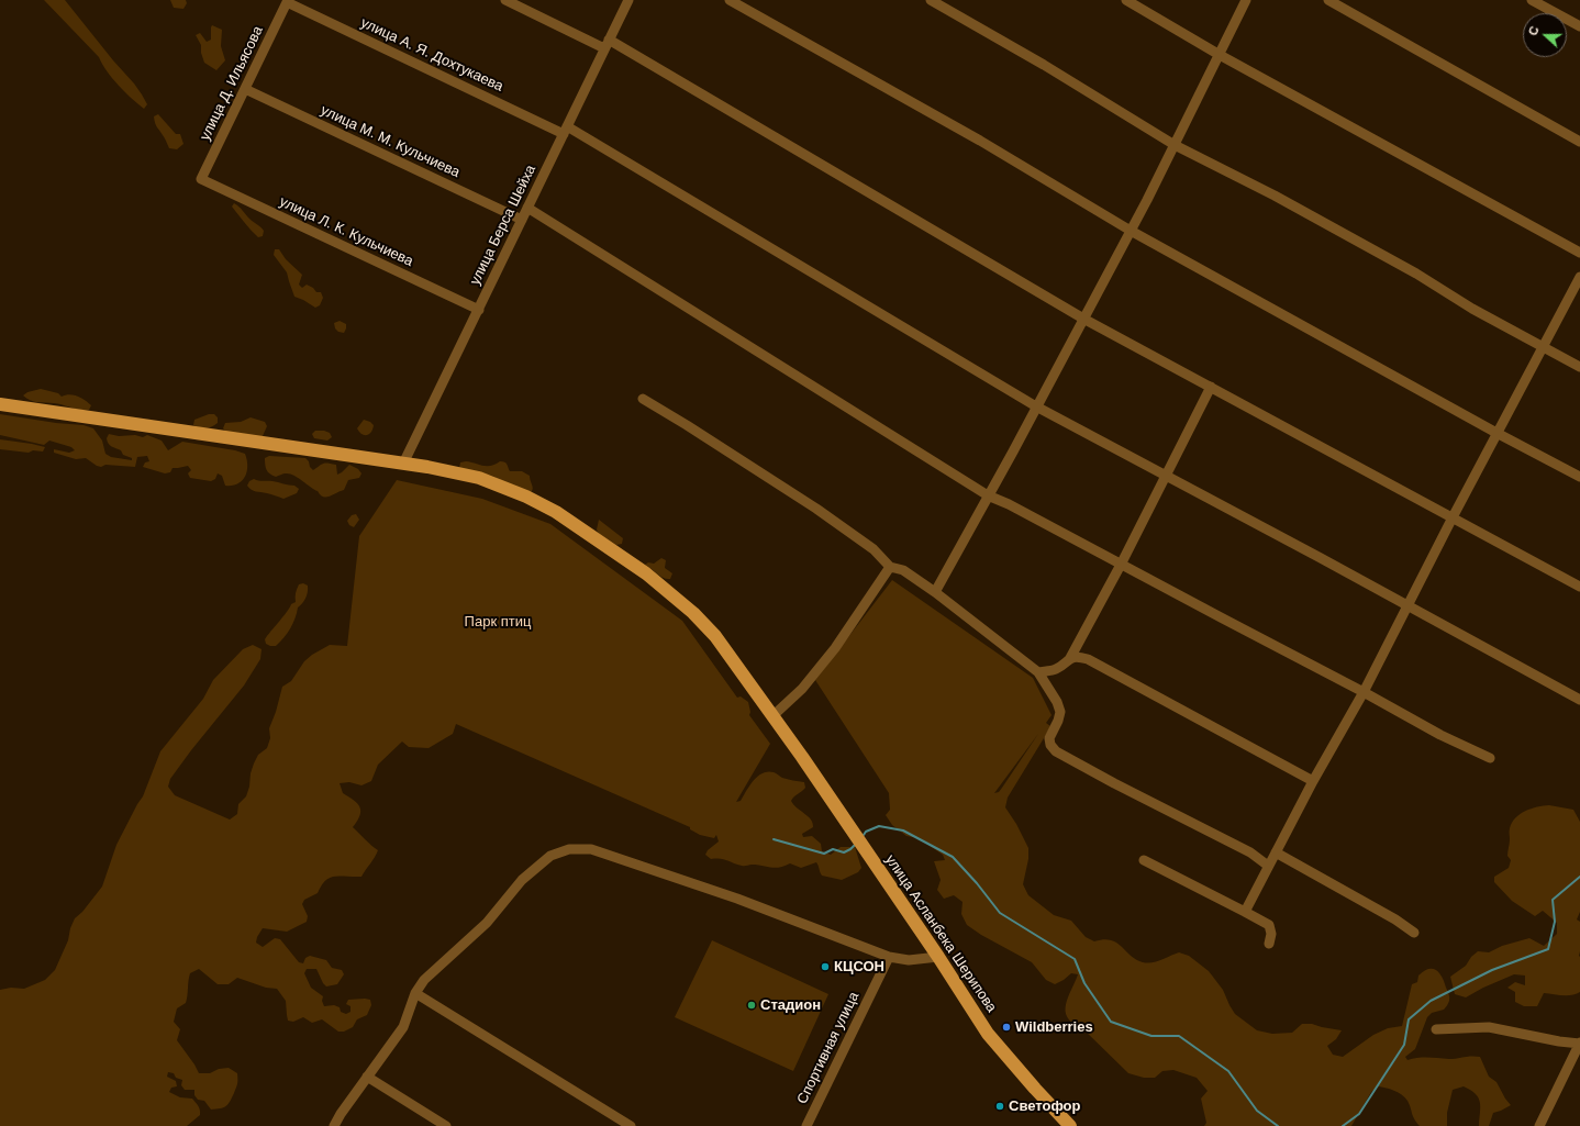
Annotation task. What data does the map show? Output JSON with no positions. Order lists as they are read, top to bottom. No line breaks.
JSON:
{"streets":{"main road":["улица Асланбека Шерипова"],"street":["улица А. Я. Дохтукаева","улица Д. Ильясова","улица М. М. Кульчиева","улица Берса Шейха","улица Л. К. Кульчиева","Спортивная улица"]},"crossings":[["улица А. Я. Дохтукаева","улица Д. Ильясова"],["улица А. Я. Дохтукаева","улица Берса Шейха"],["улица Д. Ильясова","улица М. М. Кульчиева"],["улица Д. Ильясова","улица Л. К. Кульчиева"],["улица М. М. Кульчиева","улица Берса Шейха"],["улица Берса Шейха","улица Л. К. Кульчиева"],["улица Берса Шейха","улица Асланбека Шерипова"]],"parks":["Парк птиц"],"places":["КЦСОН","Стадион","Wildberries","Светофор"],"north":"left"}
